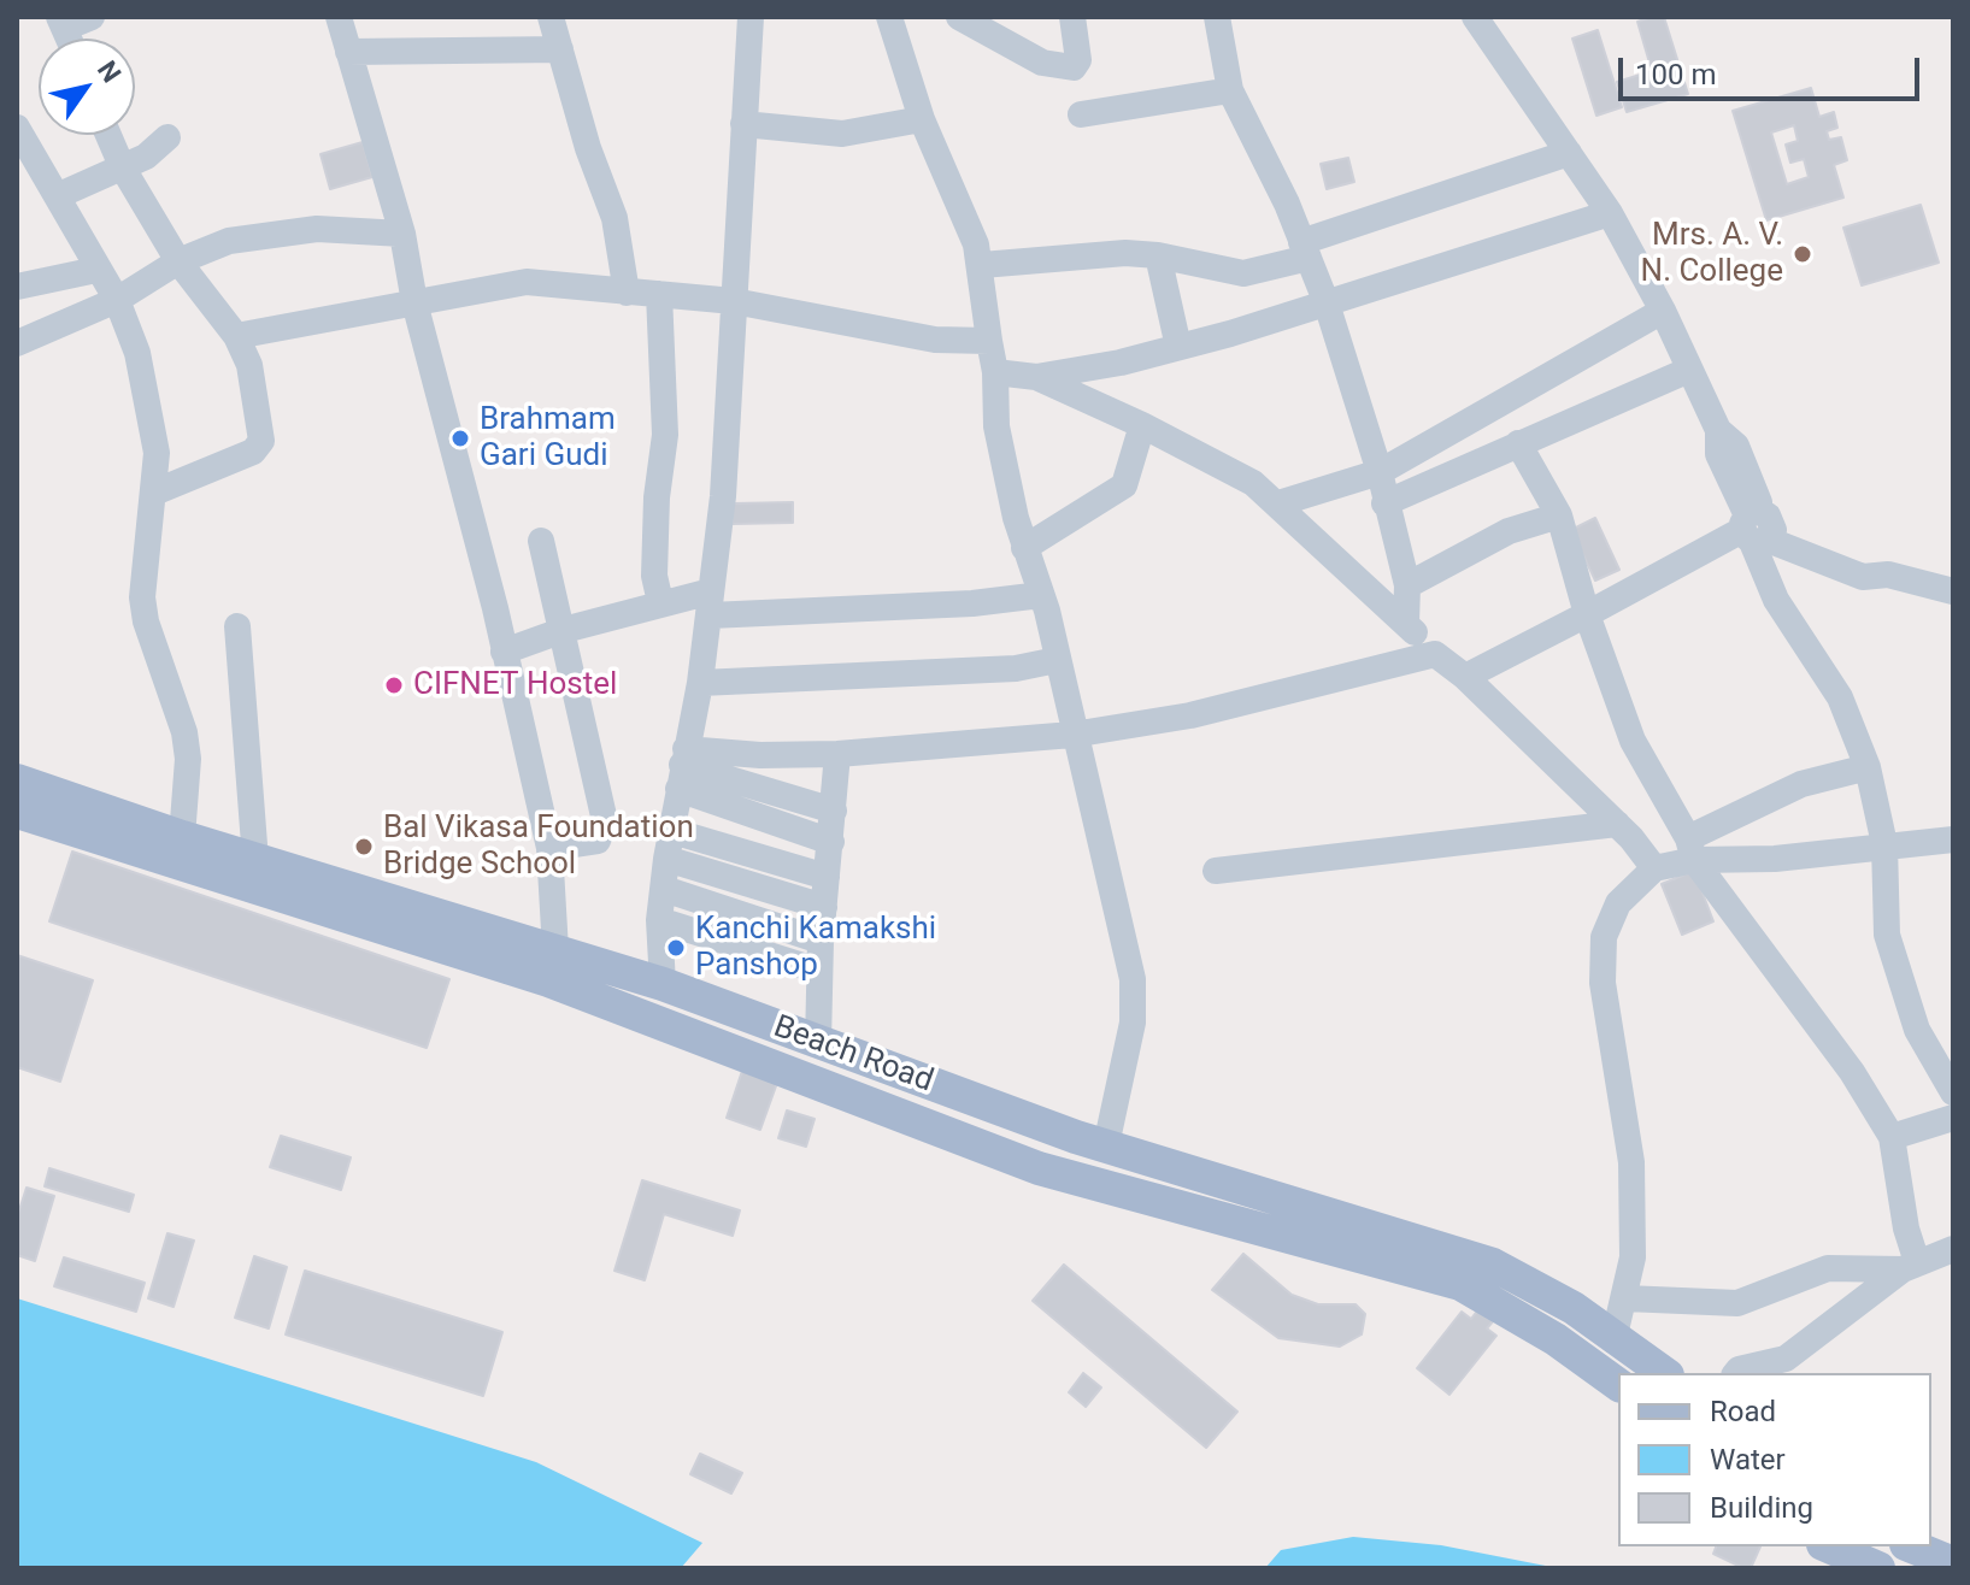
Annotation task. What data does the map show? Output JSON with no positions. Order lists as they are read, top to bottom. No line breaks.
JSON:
{"streets":{"main road":["Beach Road"]},"places":["Mrs. A. V. N. College","Brahmam Gari Gudi","CIFNET Hostel","Bal Vikasa Foundation Bridge School","Kanchi Kamakshi Panshop"],"legend":["Road","Water","Building"],"scale_bar":"100 m","north":"top right"}
